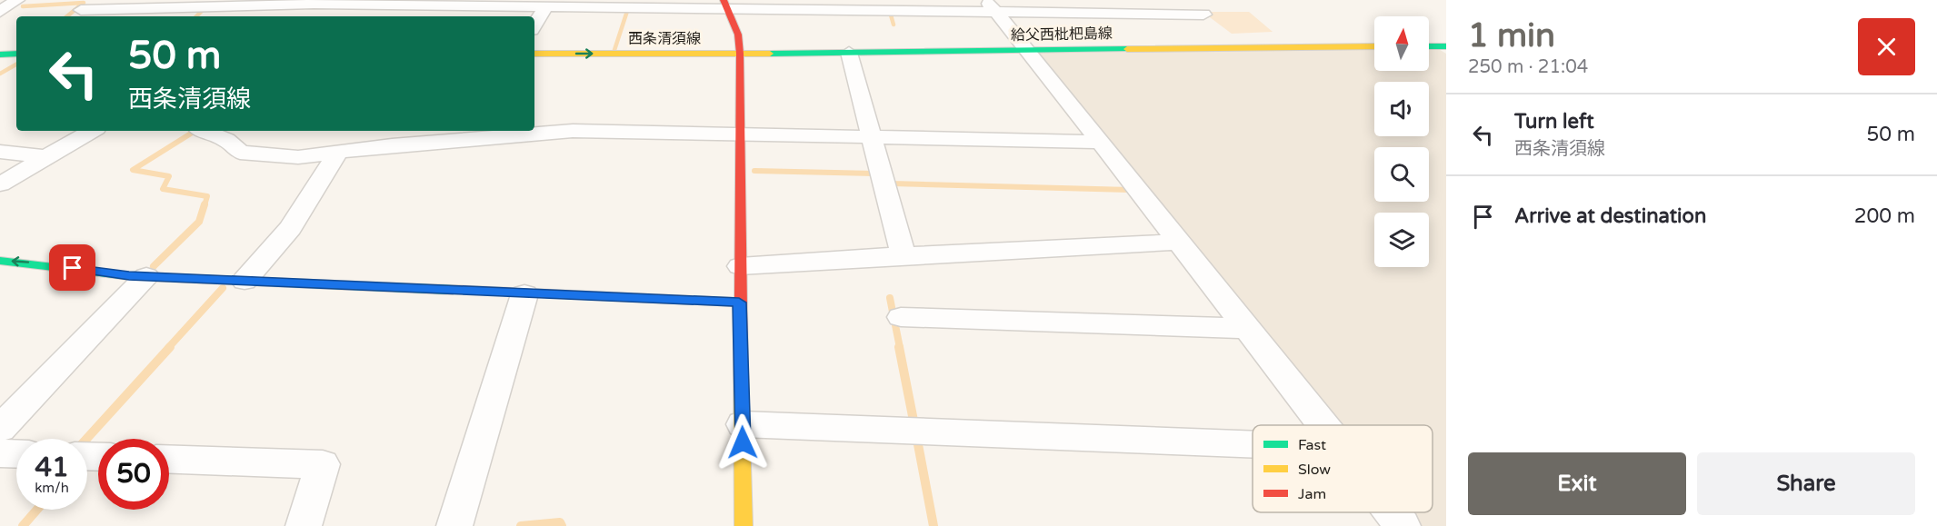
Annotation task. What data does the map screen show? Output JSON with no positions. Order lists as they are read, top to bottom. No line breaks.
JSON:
{"streets":{"main road":["給父西枇杷島線","西条清須線"]},"crossings":[["給父西枇杷島線","西条清須線"]],"one_way":["西条清須線"],"legend":["Fast","Slow","Jam"],"north":"top","page":{"heading":["1 min","250 m · 21:04"],"turn":["50 m","西条清須線"],"list":[{"name":"Turn left","note":"西条清須線","value":"50 m"},{"name":"Arrive at destination","value":"200 m"}],"speed":"41 km/h","limit":"50","buttons":["Exit","Share"]}}
